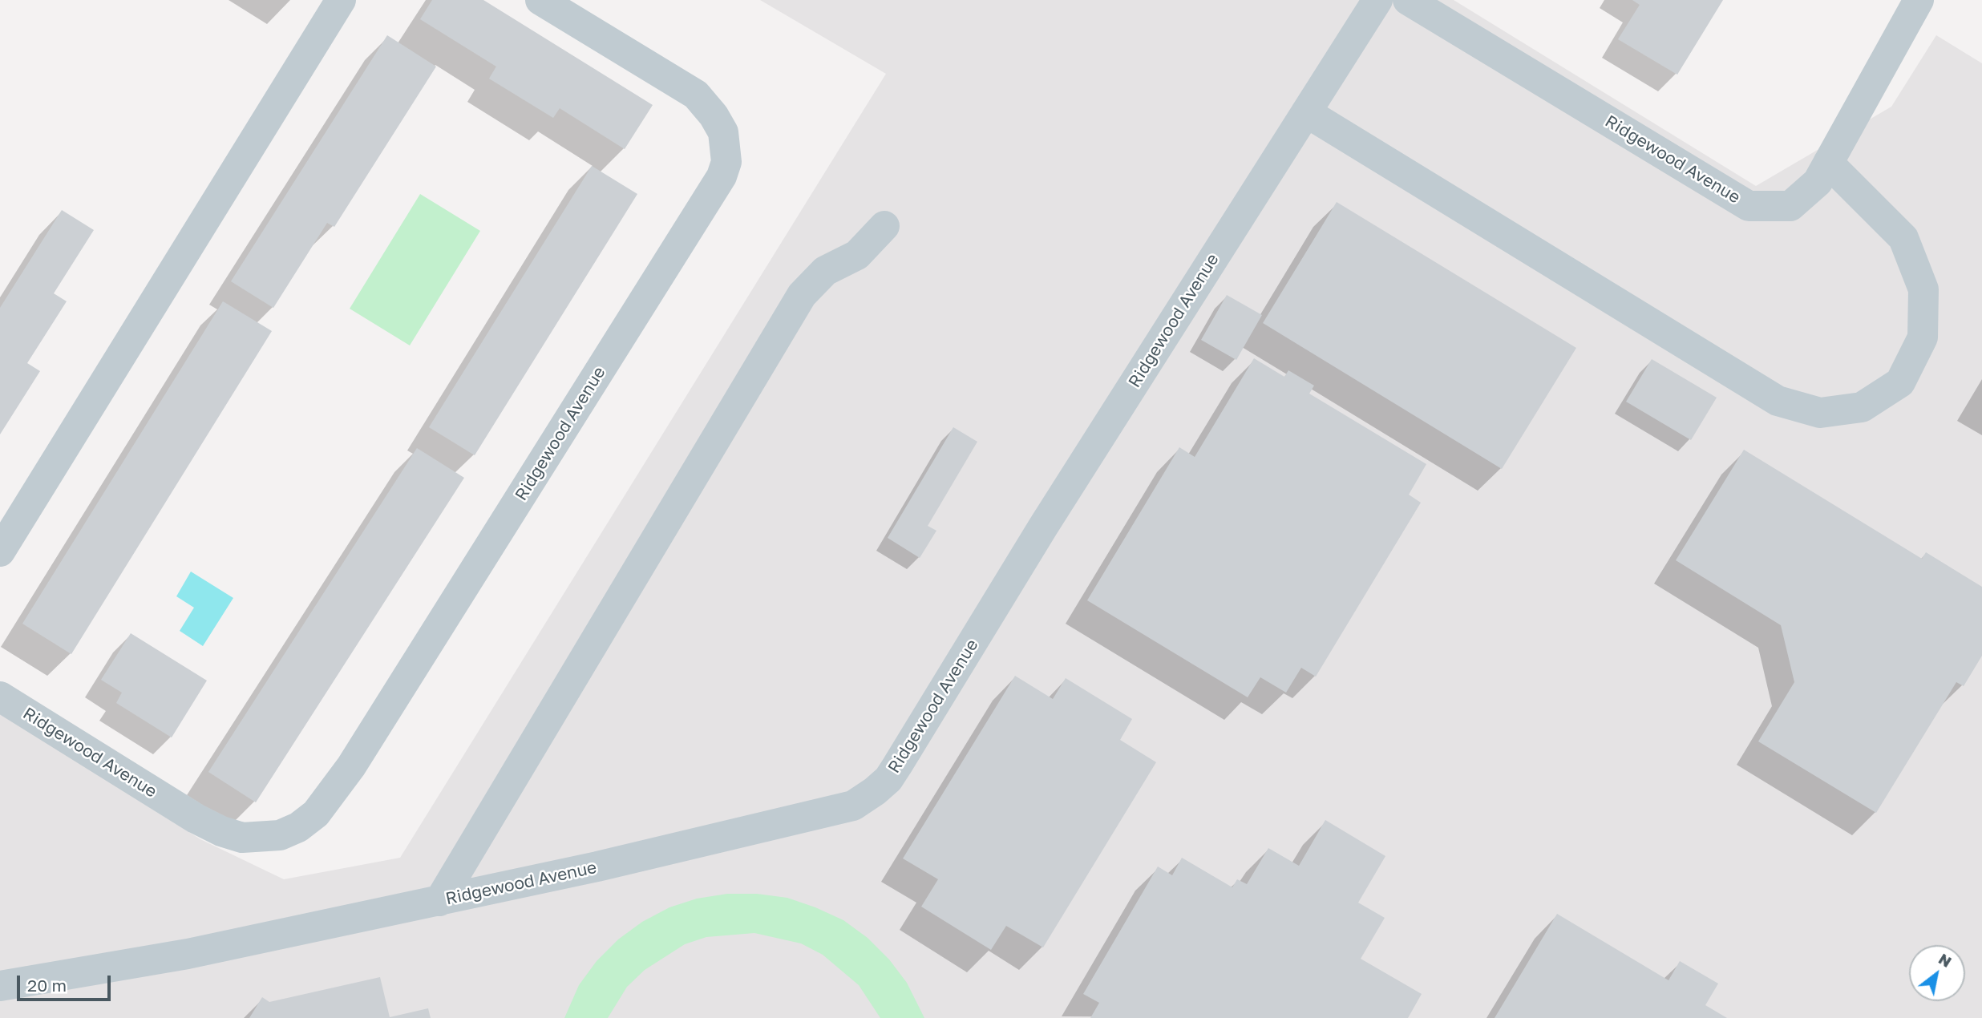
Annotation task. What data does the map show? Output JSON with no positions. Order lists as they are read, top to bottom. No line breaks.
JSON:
{"streets":{"street":["Ridgewood Avenue"]},"scale_bar":"20 m","north":"top right"}
